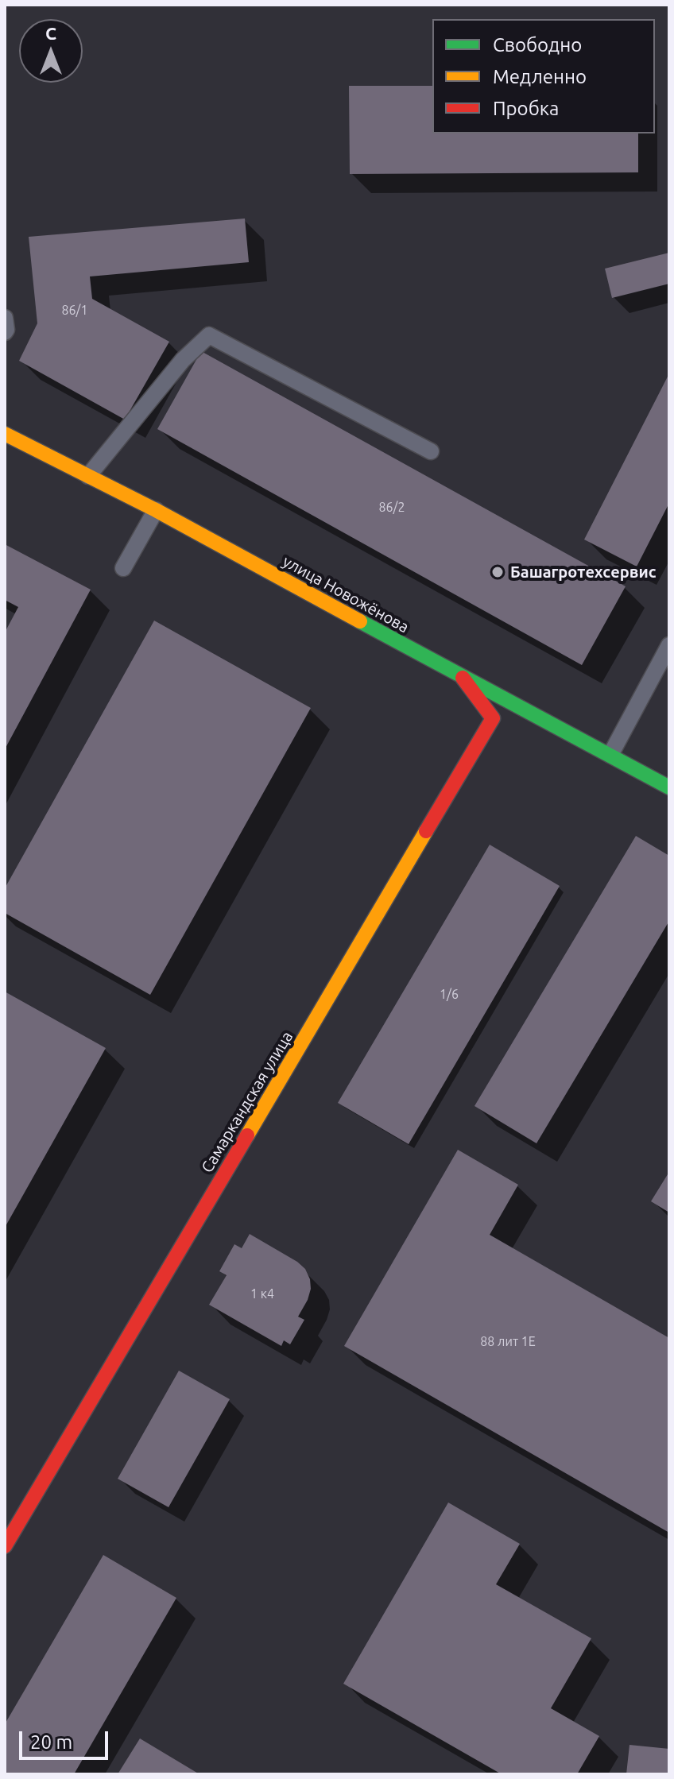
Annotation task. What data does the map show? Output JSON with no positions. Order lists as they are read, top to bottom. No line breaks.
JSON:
{"streets":{"street":["улица Новожёнова","Самаркандская улица"]},"crossings":[["улица Новожёнова","Самаркандская улица"]],"places":["Башагротехсервис"],"house_numbers":["86/1","86/2","1/6","1 к4","88 лит 1Е"],"legend":["Свободно","Медленно","Пробка"],"scale_bar":"20 m","north":"top"}
